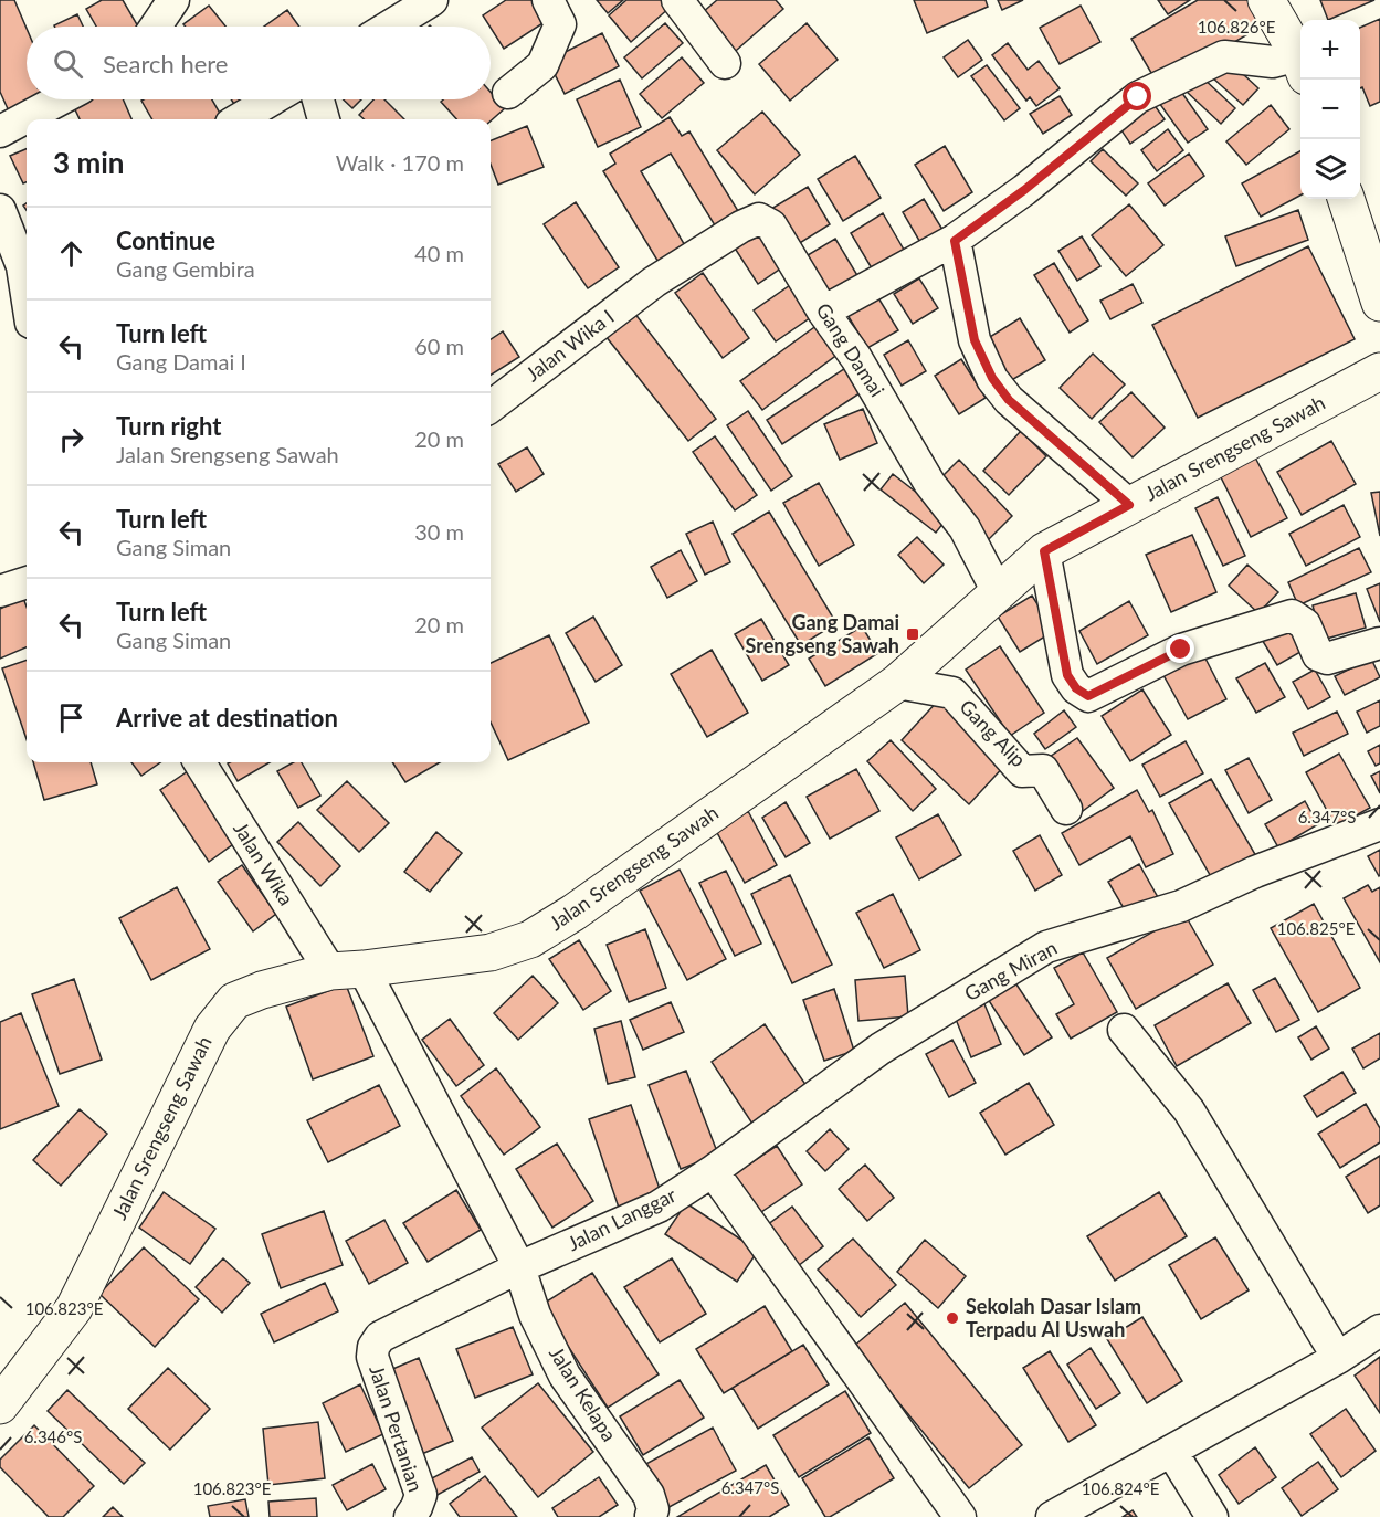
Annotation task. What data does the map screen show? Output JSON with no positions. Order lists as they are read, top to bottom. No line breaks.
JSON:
{"streets":{"street":["Jalan Wika I","Gang Damai","Jalan Srengseng Sawah","Gang Alip","Jalan Wika","Gang Miran","Jalan Langgar","Jalan Kelapa","Jalan Pertanian"]},"crossings":[["Jalan Wika I","Gang Damai"],["Gang Damai","Jalan Srengseng Sawah"],["Jalan Srengseng Sawah","Gang Alip"],["Jalan Srengseng Sawah","Jalan Wika"],["Gang Miran","Jalan Langgar"],["Jalan Langgar","Jalan Kelapa"],["Jalan Langgar","Jalan Pertanian"],["Jalan Kelapa","Jalan Pertanian"]],"places":{"transit":["Gang Damai Srengseng Sawah"],"other":["Sekolah Dasar Islam Terpadu Al Uswah"]},"page":{"map_buttons":["+","−"],"search":"Search here","heading":["3 min","Walk · 170 m"],"list":[["Continue","Gang Gembira","40 m"],["Turn left","Gang Damai I","60 m"],["Turn right","Jalan Srengseng Sawah","20 m"],["Turn left","Gang Siman","30 m"],["Turn left","Gang Siman","20 m"],"Arrive at destination"]},"coordinates":["106.826°E","6.347°S","106.825°E","106.823°E","6.346°S","106.824°E"]}
